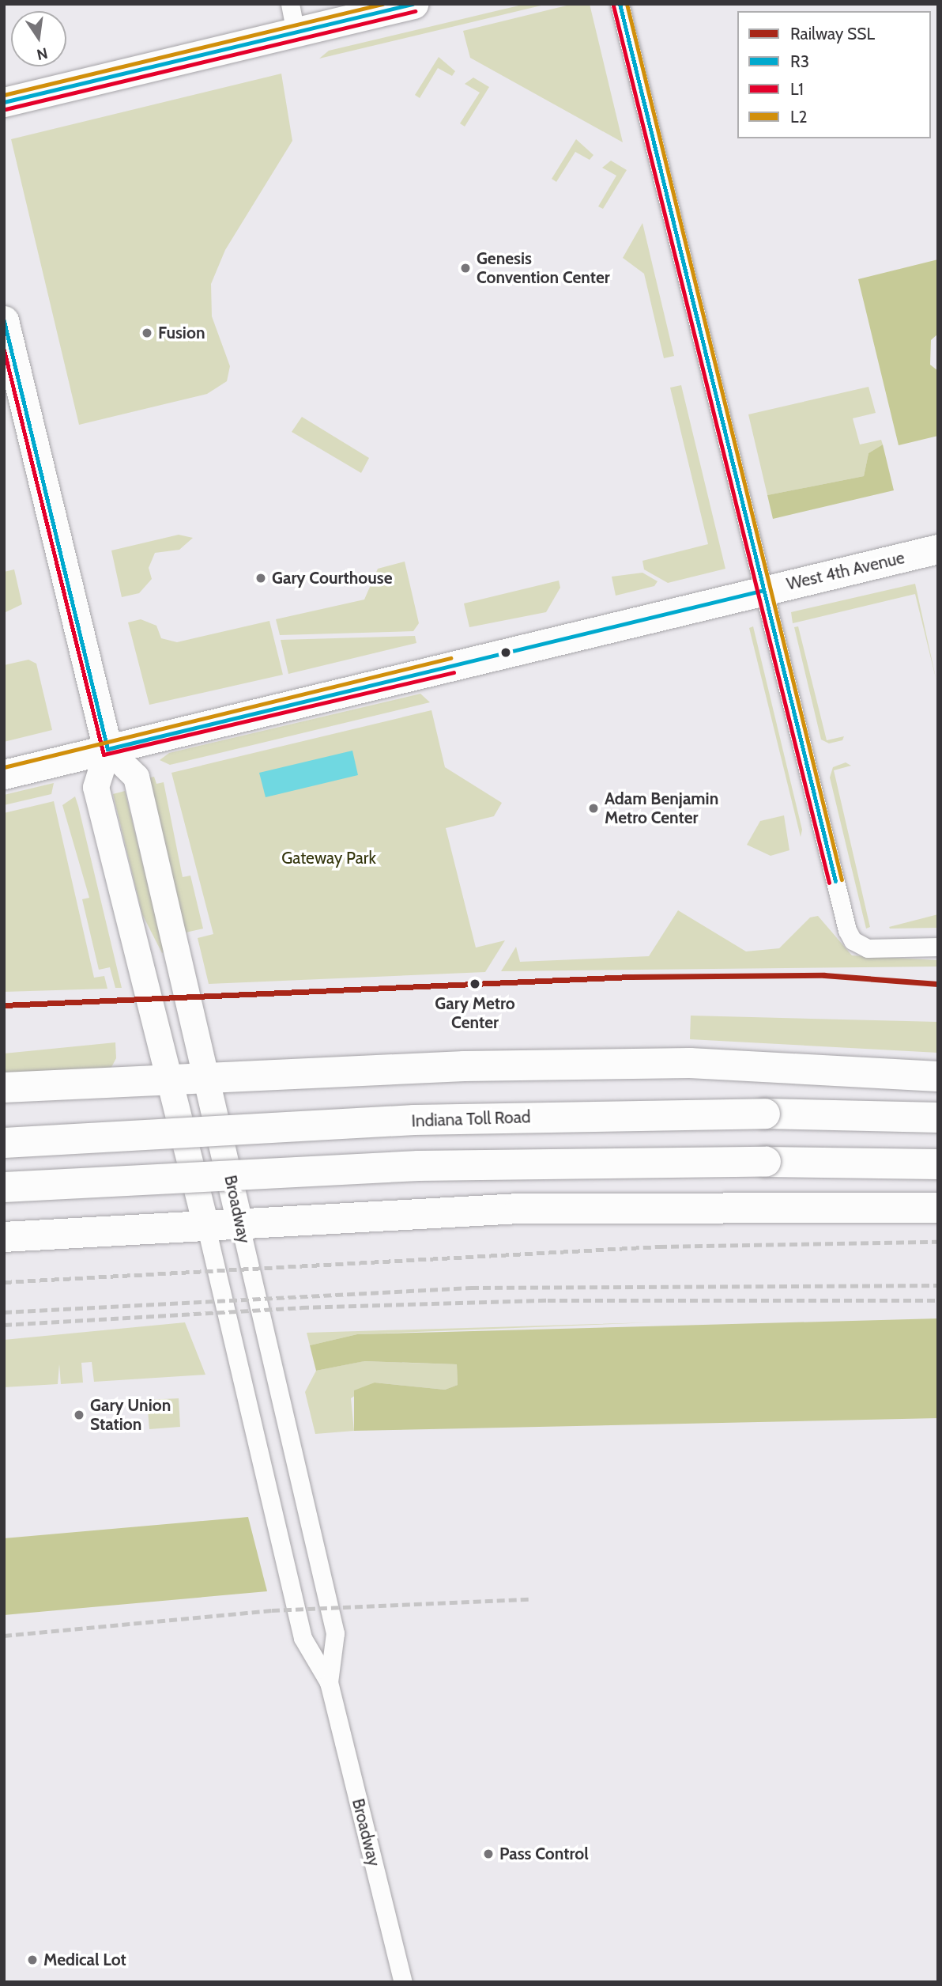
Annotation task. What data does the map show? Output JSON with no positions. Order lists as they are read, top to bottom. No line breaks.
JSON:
{"streets":{"highway":["Indiana Toll Road"],"main road":["West 4th Avenue","Broadway"]},"crossings":[["West 4th Avenue","Broadway"]],"parks":["Gateway Park"],"places":["Genesis Convention Center","Fusion","Gary Courthouse","Adam Benjamin Metro Center","Gary Metro Center","Gary Union Station","Pass Control","Medical Lot"],"lines":["transit line R3","transit line L2","transit line L1","rail line SSL"],"legend":["Railway SSL","R3","L1","L2"],"north":"bottom"}
